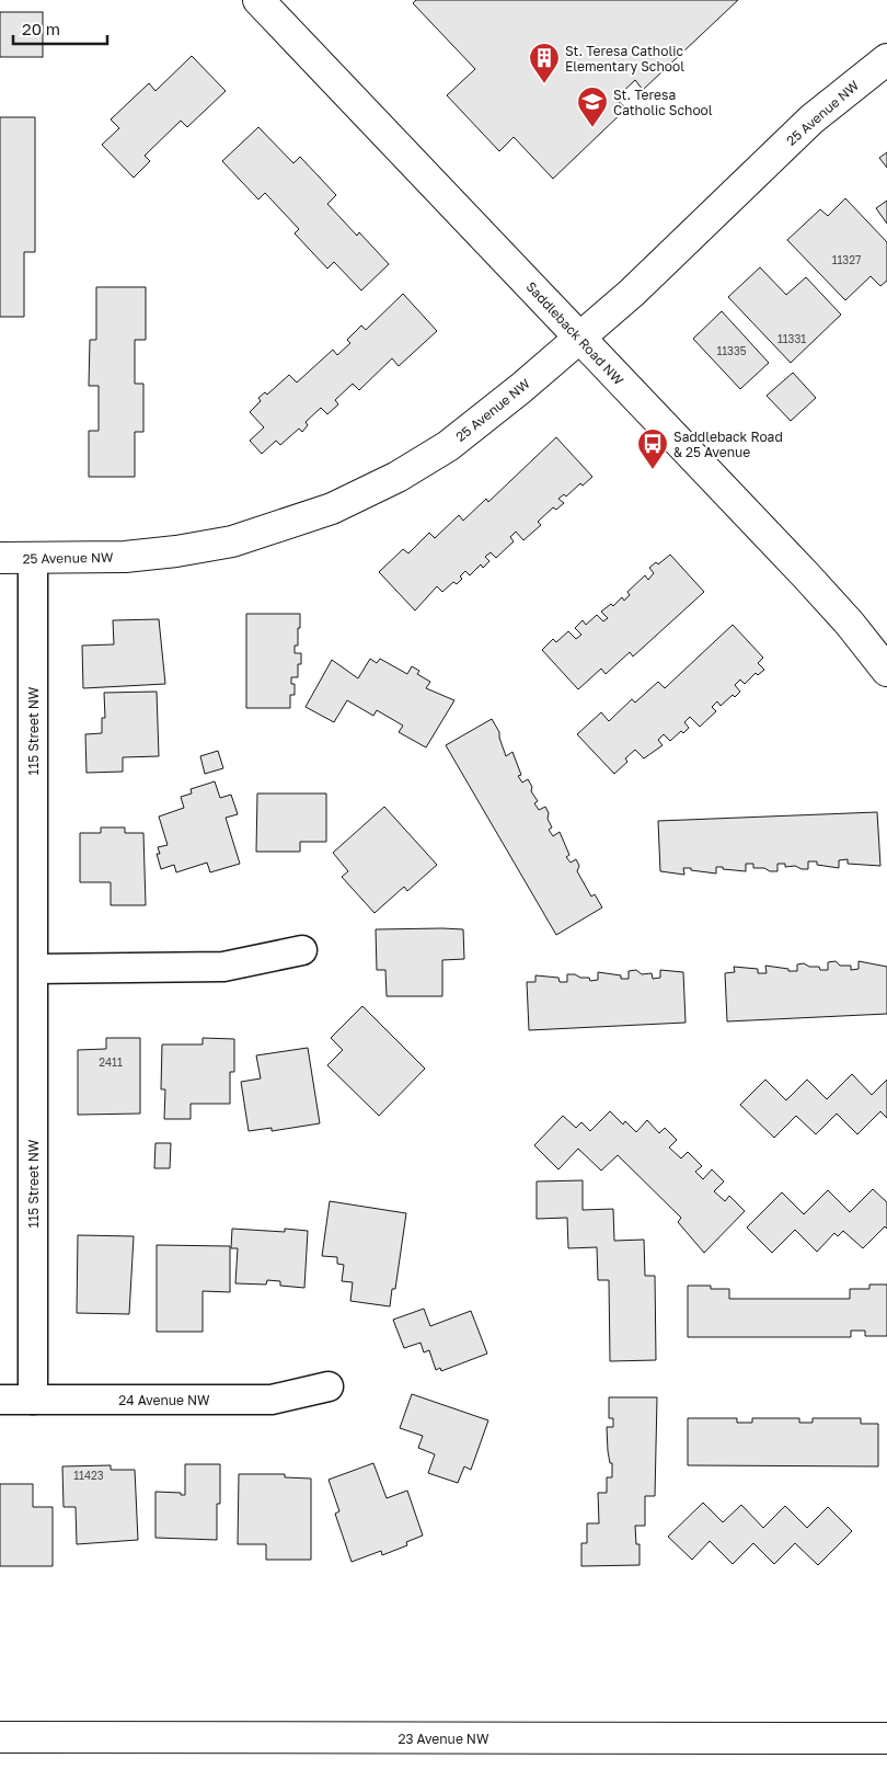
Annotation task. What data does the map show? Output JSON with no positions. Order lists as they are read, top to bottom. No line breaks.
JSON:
{"streets":{"street":["25 Avenue NW","Saddleback Road NW","115 Street NW","24 Avenue NW","23 Avenue NW"]},"crossings":[["25 Avenue NW","Saddleback Road NW"],["25 Avenue NW","115 Street NW"],["115 Street NW","24 Avenue NW"]],"places":{"building":["St. Teresa Catholic Elementary School"],"school or university":["St. Teresa Catholic School"],"bus stop":["Saddleback Road & 25 Avenue"]},"house_numbers":["11327","11331","11335","2411","11423"],"scale_bar":"20 m"}
